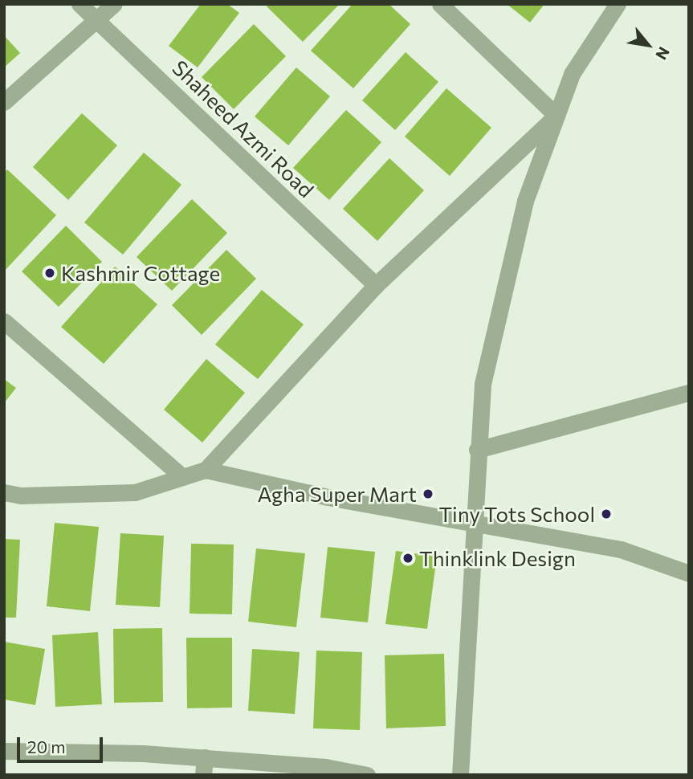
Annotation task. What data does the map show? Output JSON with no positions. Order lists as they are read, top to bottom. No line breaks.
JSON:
{"streets":{"street":["Shaheed Azmi Road"]},"places":["Kashmir Cottage","Agha Super Mart","Tiny Tots School","Thinklink Design"],"scale_bar":"20 m","north":"bottom right"}
